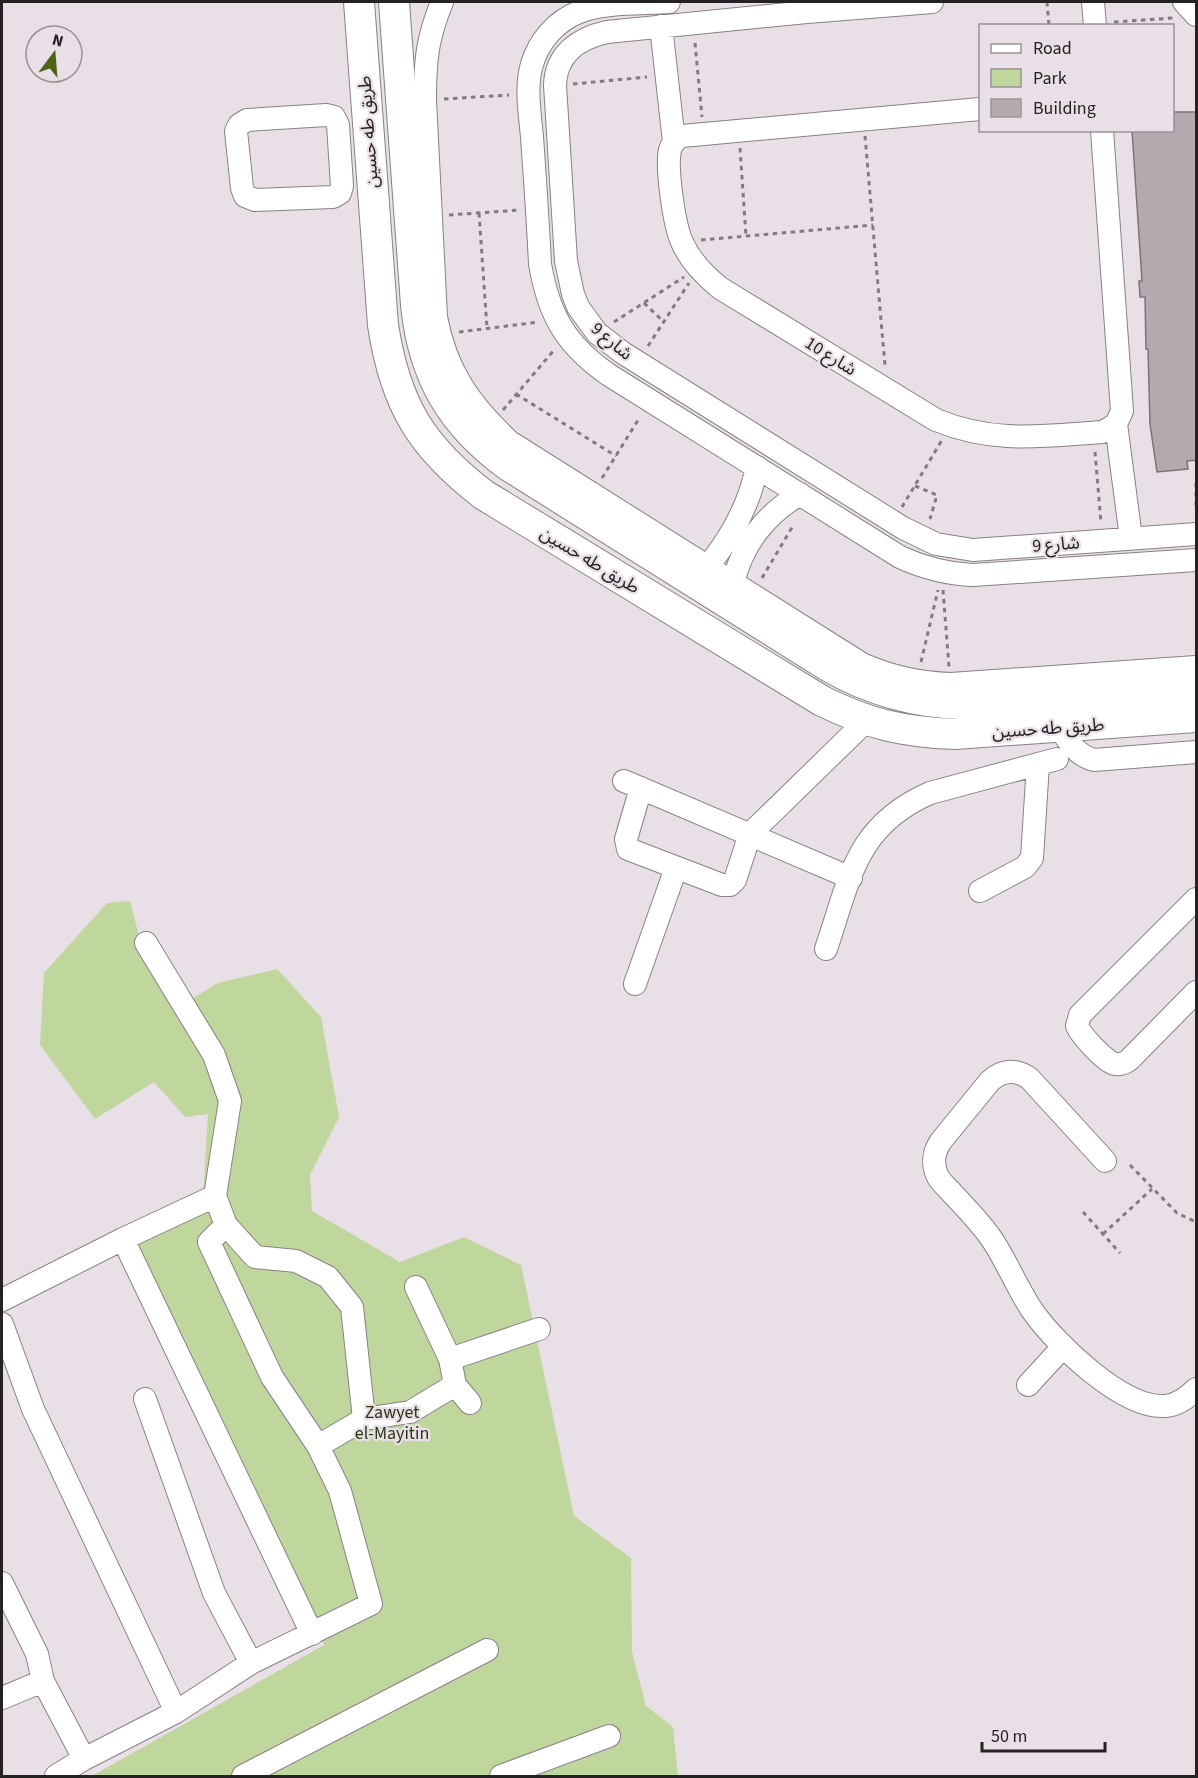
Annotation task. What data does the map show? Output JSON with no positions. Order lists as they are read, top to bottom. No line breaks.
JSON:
{"streets":{"main road":["طريق طه حسين"],"street":["شارع 9","شارع 10"]},"crossings":[["شارع 9","شارع 10"]],"parks":["Zawyet el-Mayitin"],"legend":["Road","Park","Building"],"scale_bar":"50 m","north":"top"}
